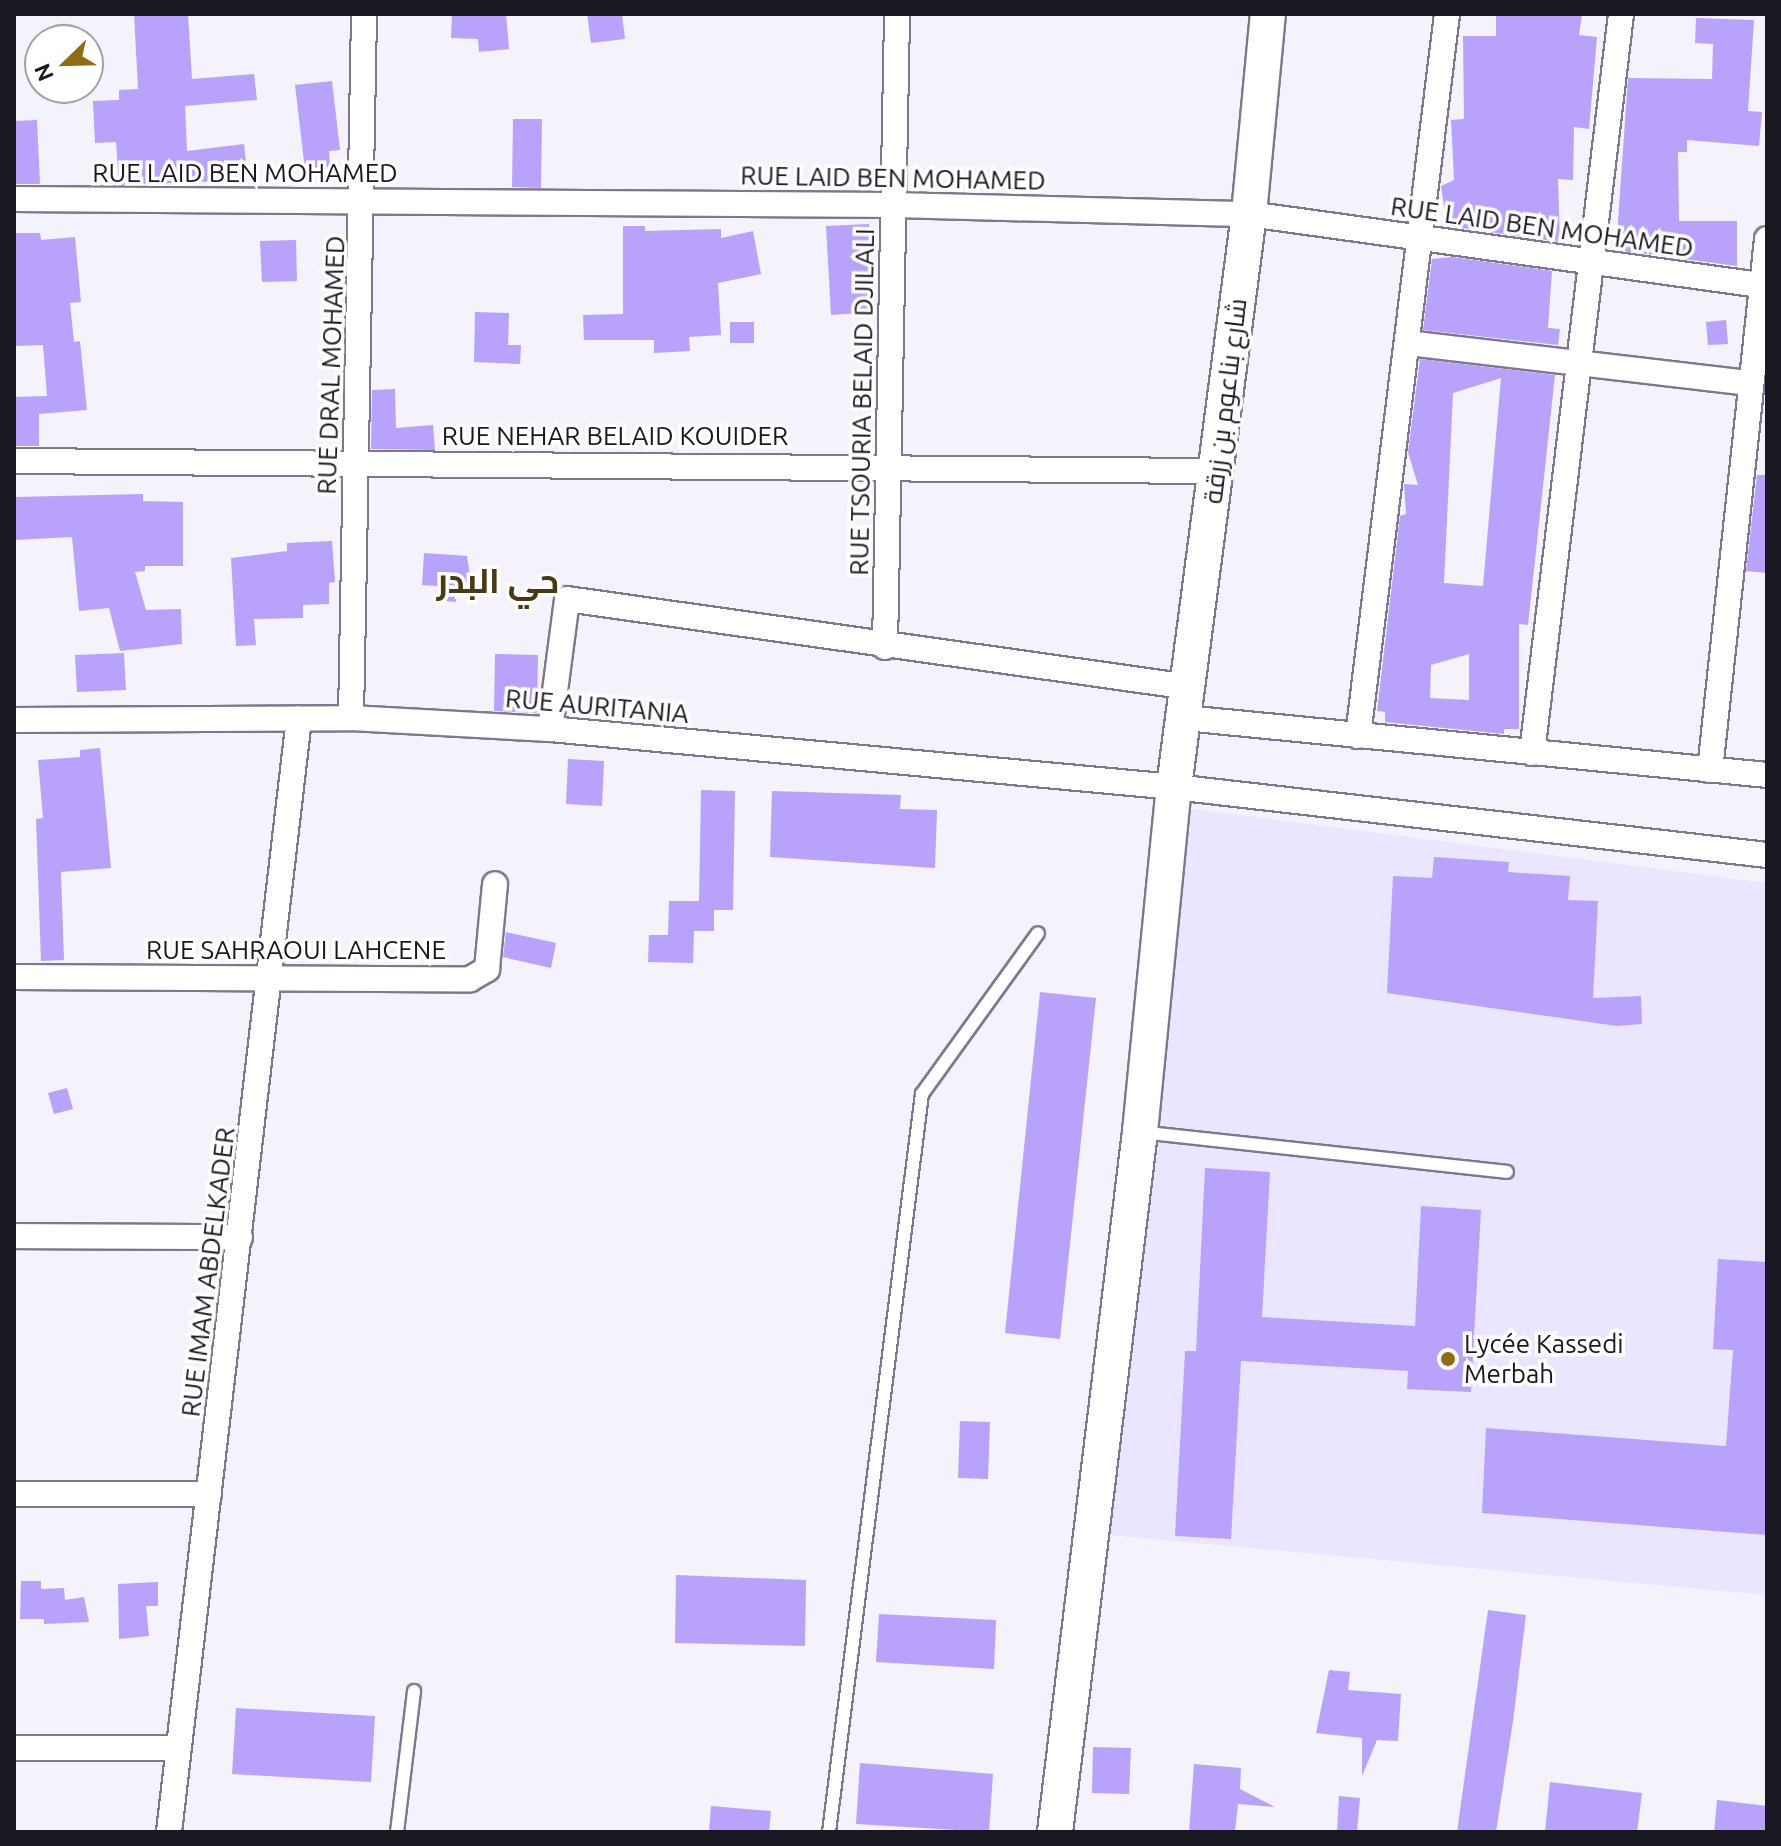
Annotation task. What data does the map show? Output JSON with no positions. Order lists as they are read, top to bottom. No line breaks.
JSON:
{"streets":{"street":["RUE LAID BEN MOHAMED","RUE DRAL MOHAMED","شارع بناعوم بن زرقة","RUE TSOURIA BELAID DJILALI","RUE NEHAR BELAID KOUIDER","RUE AURITANIA","RUE SAHRAOUI LAHCENE","RUE IMAM ABDELKADER"]},"crossings":[["RUE LAID BEN MOHAMED","RUE DRAL MOHAMED"],["RUE LAID BEN MOHAMED","شارع بناعوم بن زرقة"],["RUE LAID BEN MOHAMED","RUE TSOURIA BELAID DJILALI"],["RUE DRAL MOHAMED","RUE NEHAR BELAID KOUIDER"],["RUE DRAL MOHAMED","RUE AURITANIA"],["شارع بناعوم بن زرقة","RUE NEHAR BELAID KOUIDER"],["شارع بناعوم بن زرقة","RUE AURITANIA"],["RUE TSOURIA BELAID DJILALI","RUE NEHAR BELAID KOUIDER"],["RUE AURITANIA","RUE IMAM ABDELKADER"],["RUE SAHRAOUI LAHCENE","RUE IMAM ABDELKADER"]],"districts":["حي البدر"],"places":["Lycée Kassedi Merbah"],"north":"bottom left"}
